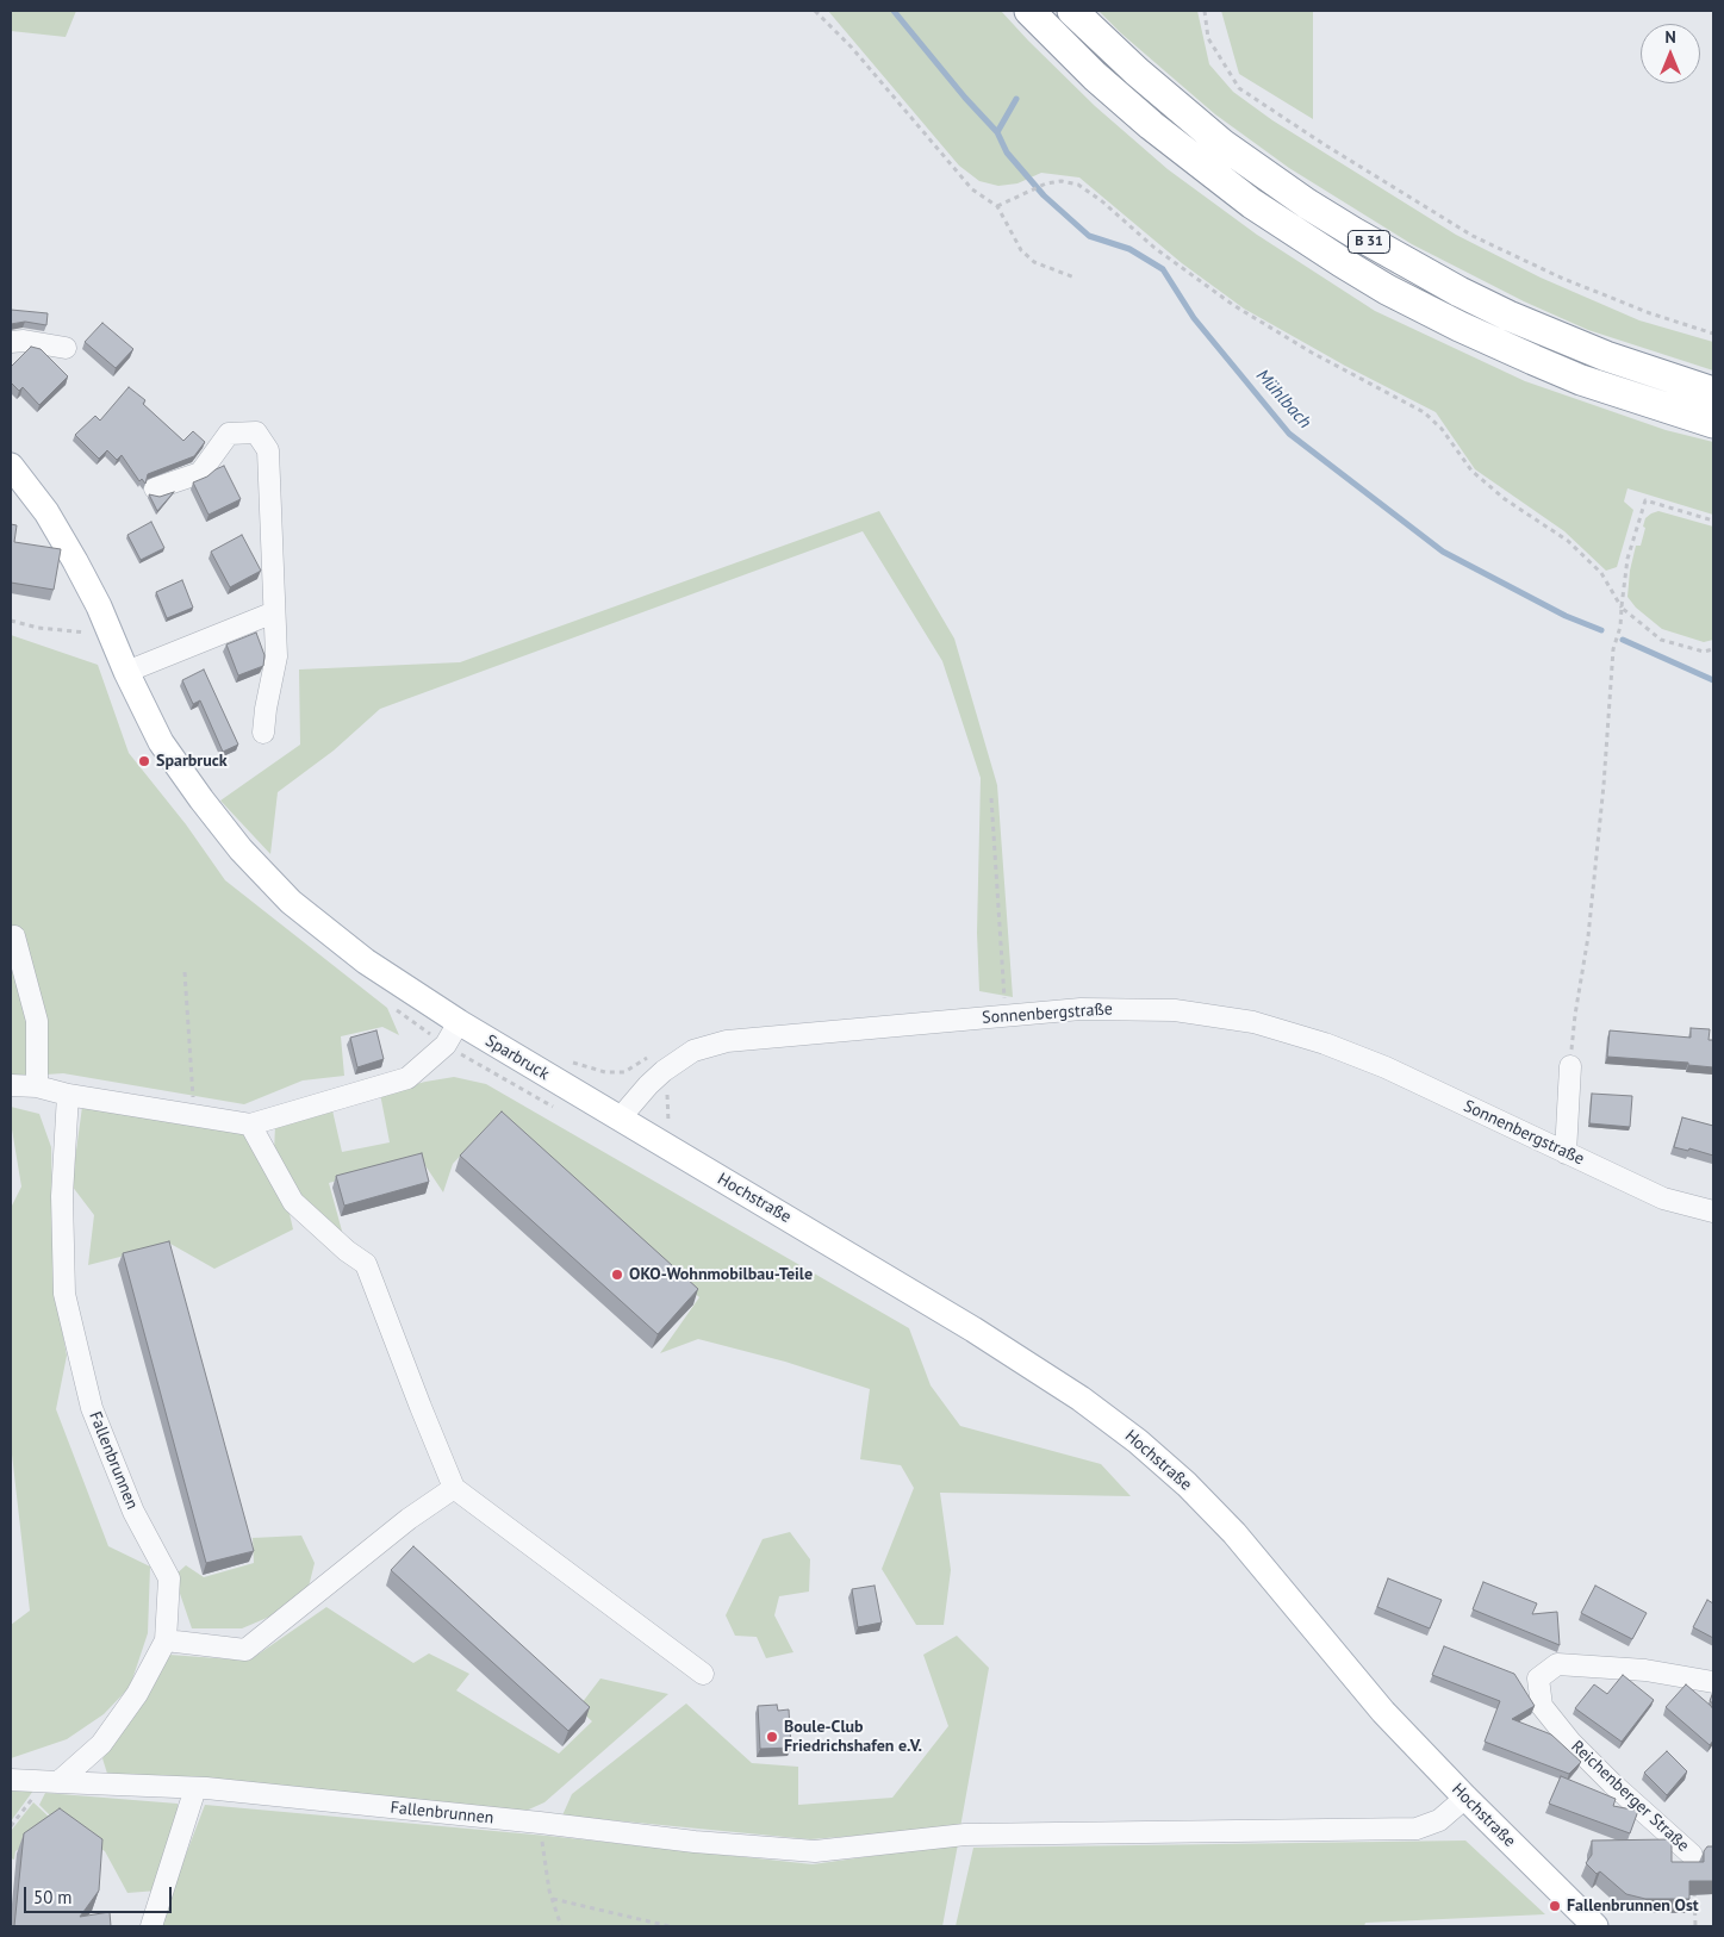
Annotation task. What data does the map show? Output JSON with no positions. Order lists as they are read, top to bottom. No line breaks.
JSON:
{"streets":{"highway":["B 31"],"main road":["Sparbruck","Hochstraße"],"street":["Sonnenbergstraße","Fallenbrunnen","Reichenberger Straße"]},"crossings":[["Sonnenbergstraße","Sparbruck"],["Sonnenbergstraße","Hochstraße"],["Sparbruck","Hochstraße"],["Hochstraße","Fallenbrunnen"]],"water":["Mühlbach"],"places":["Sparbruck","OKO-Wohnmobilbau-Teile","Boule-Club Friedrichshafen e.V.","Fallenbrunnen Ost"],"scale_bar":"50 m","north":"top"}
